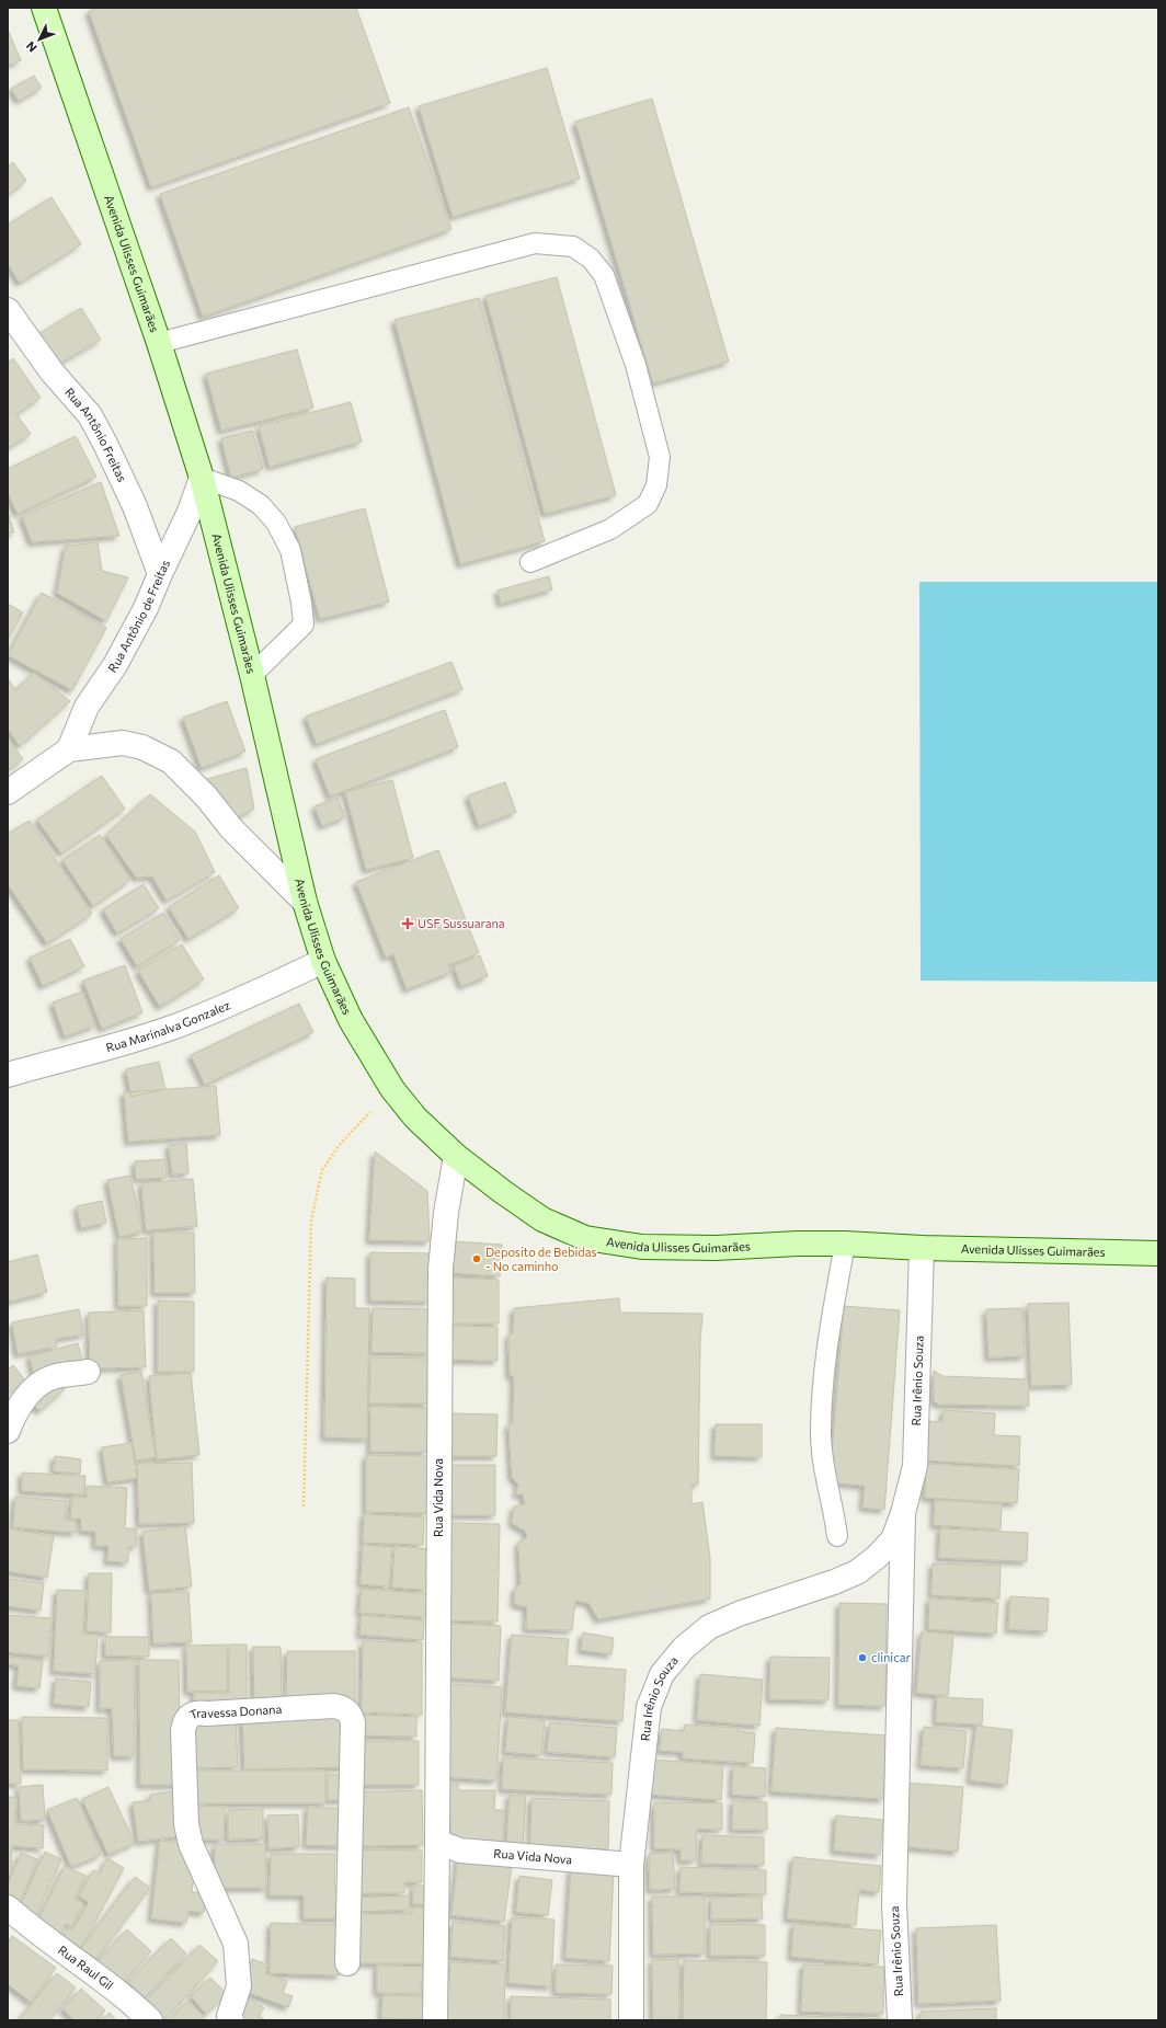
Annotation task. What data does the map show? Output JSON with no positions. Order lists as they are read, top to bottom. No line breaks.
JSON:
{"streets":{"main road":["Avenida Ulisses Guimarães"],"street":["Rua Antônio Freitas","Rua Antônio de Freitas","Rua Marinalva Gonzalez","Rua Irênio Souza","Rua Vida Nova","Travessa Donana","Rua Raul Gil"]},"crossings":[["Avenida Ulisses Guimarães","Rua Antônio de Freitas"],["Avenida Ulisses Guimarães","Rua Marinalva Gonzalez"],["Avenida Ulisses Guimarães","Rua Irênio Souza"],["Avenida Ulisses Guimarães","Rua Vida Nova"],["Rua Antônio Freitas","Rua Antônio de Freitas"],["Rua Irênio Souza","Rua Vida Nova"]],"places":{"health":["USF Sussuarana"],"other":["Deposito de Bebidas - No caminho","clinicar"]},"north":"bottom left"}
